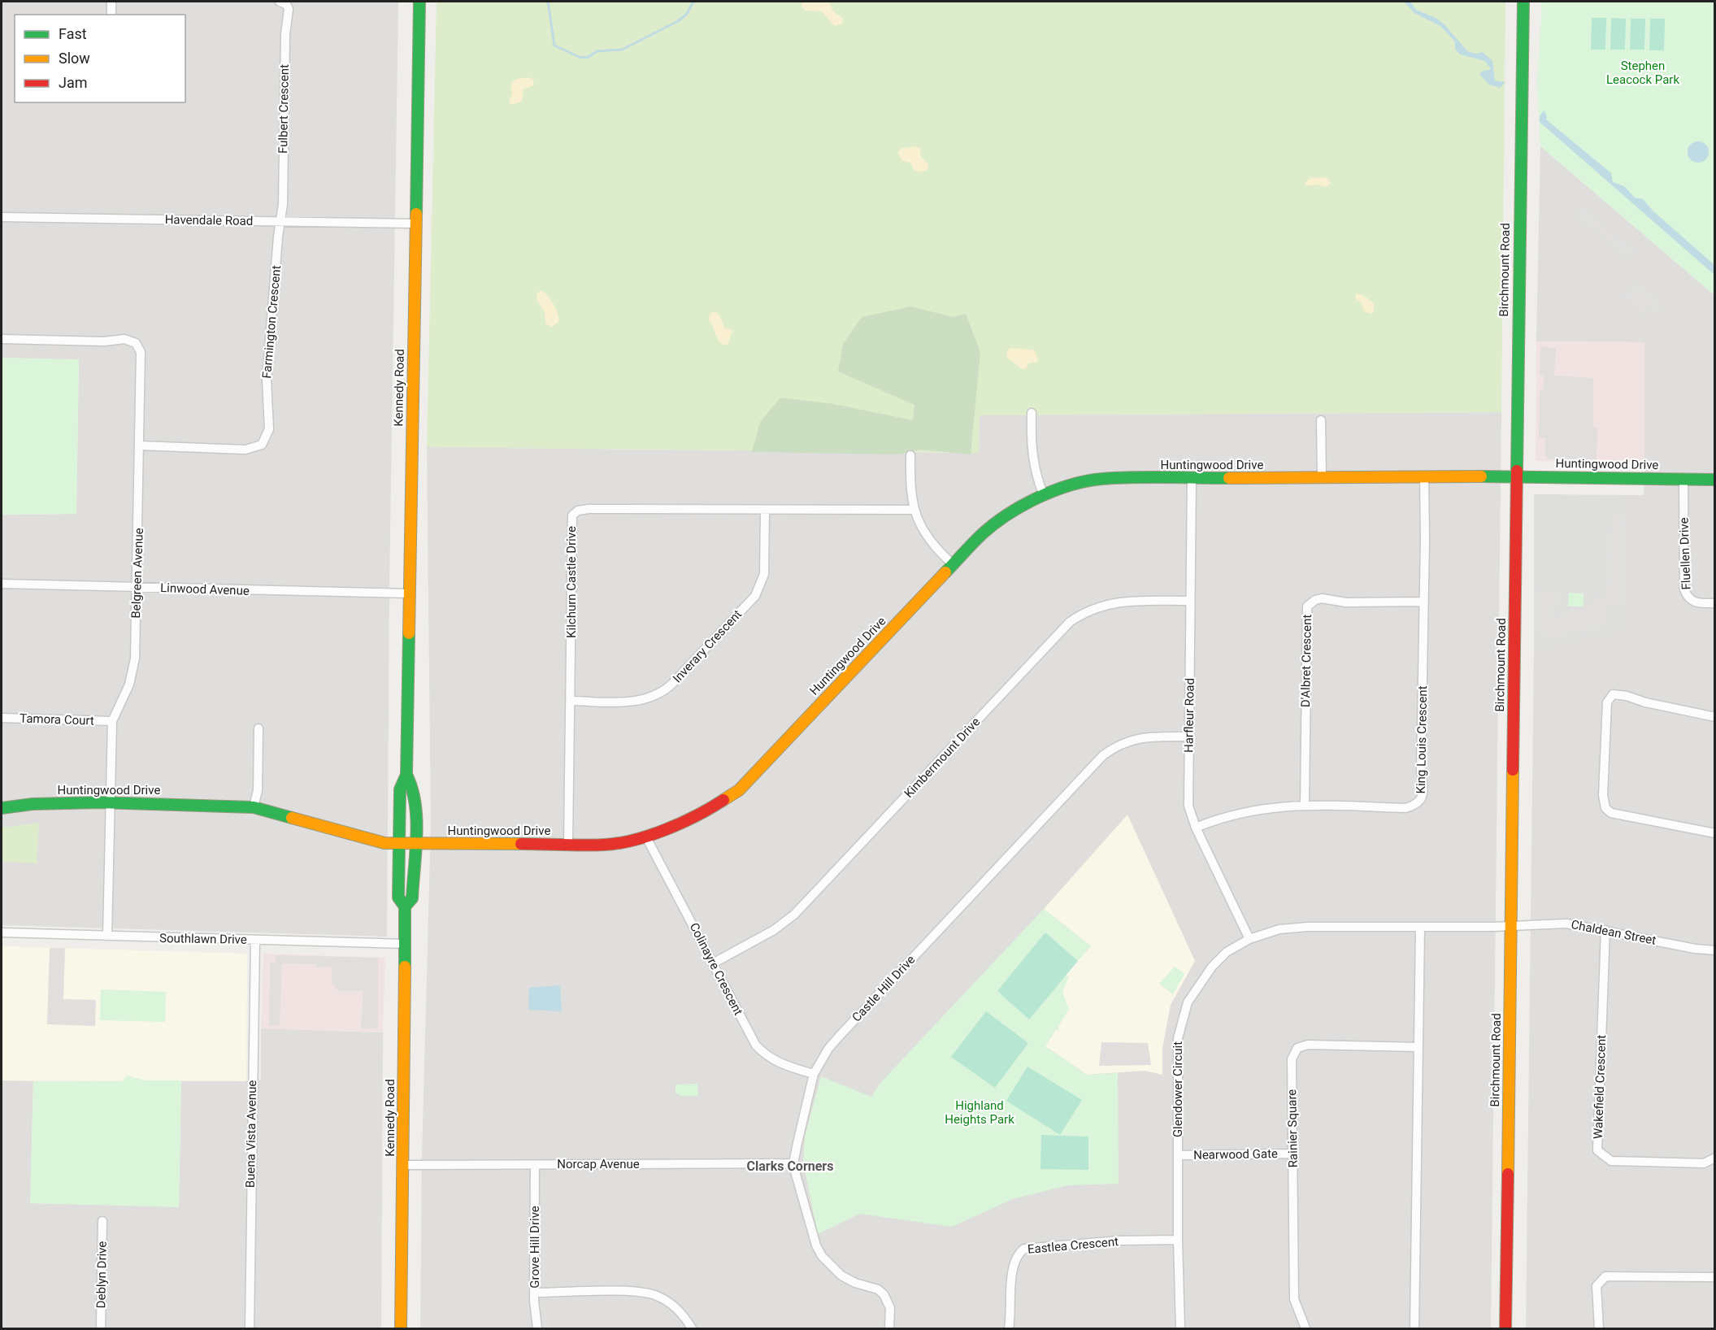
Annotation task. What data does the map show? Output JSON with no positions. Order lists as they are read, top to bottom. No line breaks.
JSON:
{"streets":{"main road":["Birchmount Road","Kennedy Road","Huntingwood Drive"],"street":["Fulbert Crescent","Havendale Road","Farmington Crescent","Fluellen Drive","Belgreen Avenue","Kilchurn Castle Drive","Linwood Avenue","Inverary Crescent","D'Albret Crescent","Harfleur Road","Tamora Court","King Louis Crescent","Kimbermount Drive","Chaldean Street","Southlawn Drive","Colinayre Crescent","Castle Hill Drive","Wakefield Crescent","Glendower Circuit","Rainier Square","Buena Vista Avenue","Nearwood Gate","Norcap Avenue","Eastlea Crescent","Grove Hill Drive","Deblyn Drive"]},"crossings":[["Fulbert Crescent","Havendale Road"],["Fulbert Crescent","Farmington Crescent"],["Havendale Road","Farmington Crescent"],["Havendale Road","Kennedy Road"],["Birchmount Road","Huntingwood Drive"],["Birchmount Road","Chaldean Street"],["Birchmount Road","Glendower Circuit"],["Farmington Crescent","Belgreen Avenue"],["Kennedy Road","Huntingwood Drive"],["Kennedy Road","Linwood Avenue"],["Kennedy Road","Southlawn Drive"],["Kennedy Road","Norcap Avenue"],["Huntingwood Drive","Fluellen Drive"],["Huntingwood Drive","Belgreen Avenue"],["Huntingwood Drive","Kilchurn Castle Drive"],["Huntingwood Drive","Harfleur Road"],["Huntingwood Drive","King Louis Crescent"],["Huntingwood Drive","Colinayre Crescent"],["Belgreen Avenue","Linwood Avenue"],["Belgreen Avenue","Tamora Court"],["Belgreen Avenue","Southlawn Drive"],["Kilchurn Castle Drive","Inverary Crescent"],["D'Albret Crescent","King Louis Crescent"],["Harfleur Road","King Louis Crescent"],["Harfleur Road","Kimbermount Drive"],["Harfleur Road","Castle Hill Drive"],["Harfleur Road","Glendower Circuit"],["Kimbermount Drive","Colinayre Crescent"],["Chaldean Street","Wakefield Crescent"],["Chaldean Street","Glendower Circuit"],["Southlawn Drive","Buena Vista Avenue"],["Colinayre Crescent","Castle Hill Drive"],["Castle Hill Drive","Norcap Avenue"],["Glendower Circuit","Nearwood Gate"],["Glendower Circuit","Eastlea Crescent"],["Rainier Square","Nearwood Gate"],["Norcap Avenue","Grove Hill Drive"]],"districts":["Clarks Corners"],"parks":["Stephen Leacock Park","Highland Heights Park"],"legend":["Fast","Slow","Jam"]}
